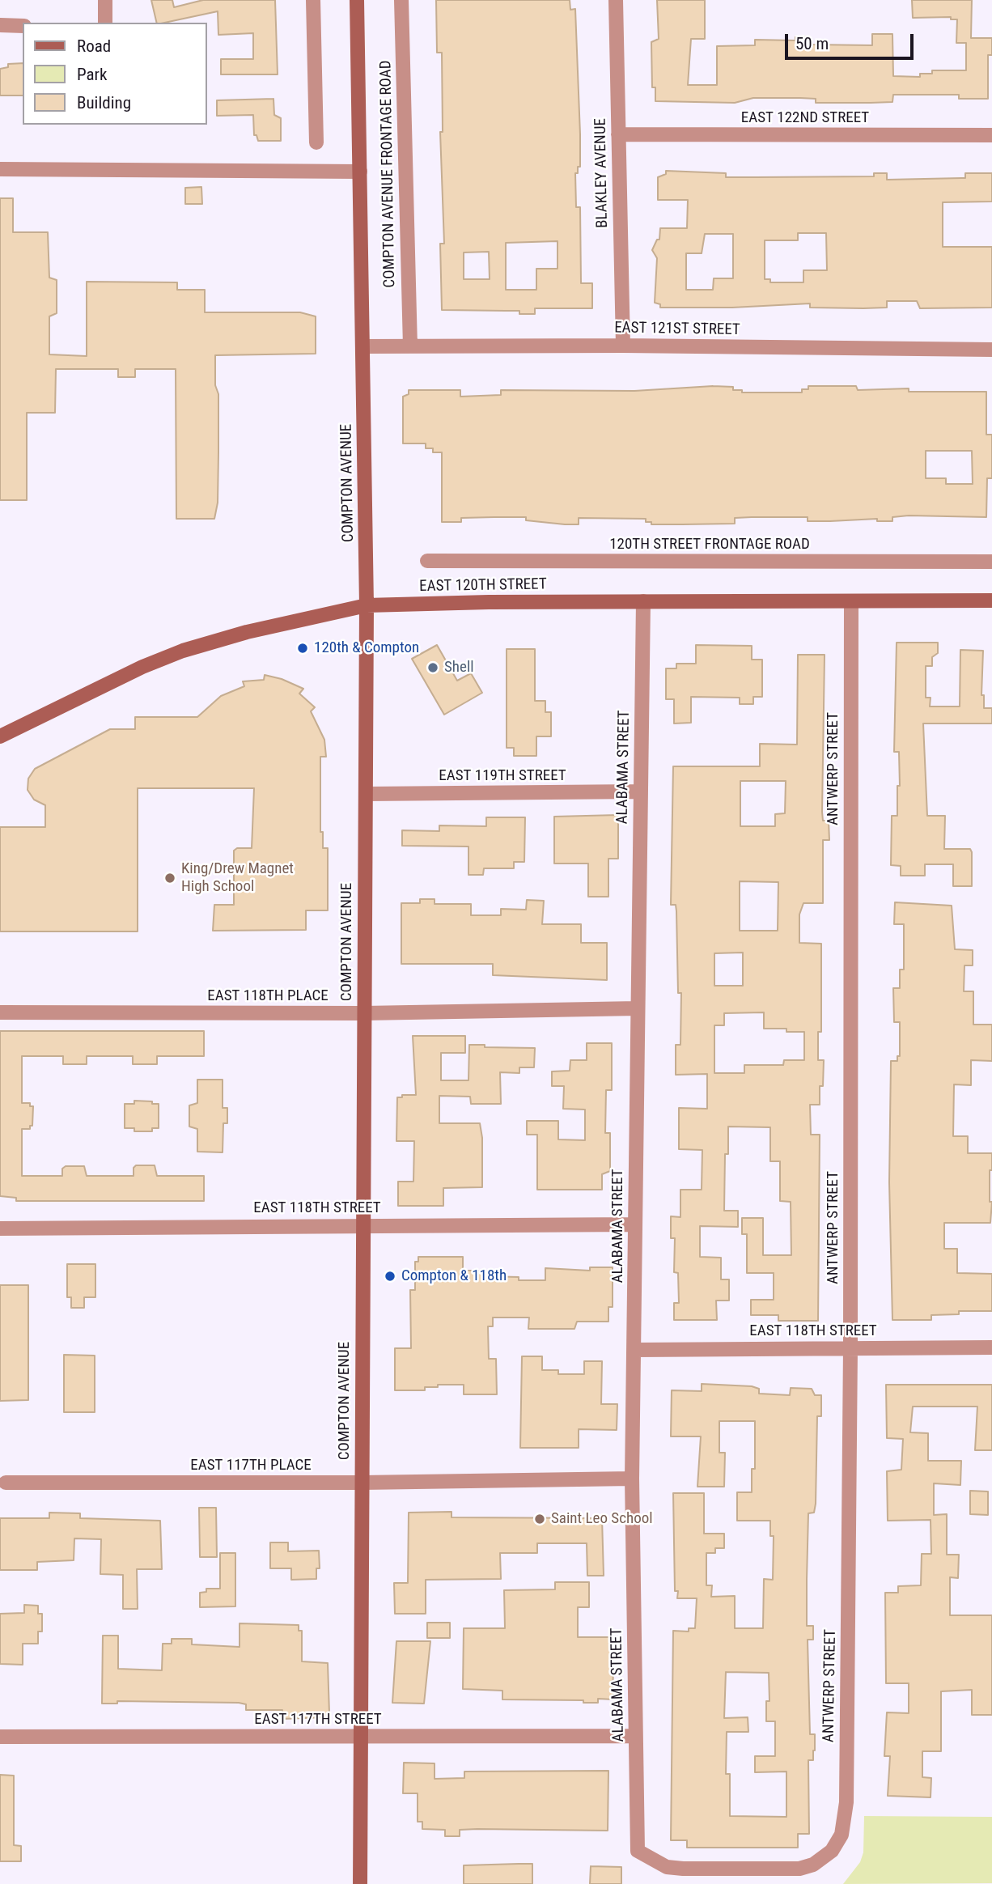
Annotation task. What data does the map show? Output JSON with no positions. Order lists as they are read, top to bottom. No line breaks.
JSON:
{"streets":{"main road":["COMPTON AVENUE","EAST 120TH STREET"],"street":["EAST 122ND STREET","BLAKLEY AVENUE","COMPTON AVENUE FRONTAGE ROAD","EAST 121ST STREET","120TH STREET FRONTAGE ROAD","ALABAMA STREET","ANTWERP STREET","EAST 119TH STREET","EAST 118TH PLACE","EAST 118TH STREET","EAST 117TH PLACE","EAST 117TH STREET"]},"crossings":[["EAST 122ND STREET","BLAKLEY AVENUE"],["BLAKLEY AVENUE","EAST 121ST STREET"],["COMPTON AVENUE FRONTAGE ROAD","EAST 121ST STREET"],["EAST 121ST STREET","COMPTON AVENUE"],["COMPTON AVENUE","EAST 120TH STREET"],["COMPTON AVENUE","EAST 119TH STREET"],["COMPTON AVENUE","EAST 118TH PLACE"],["COMPTON AVENUE","EAST 118TH STREET"],["COMPTON AVENUE","EAST 117TH PLACE"],["COMPTON AVENUE","EAST 117TH STREET"],["EAST 120TH STREET","ALABAMA STREET"],["EAST 120TH STREET","ANTWERP STREET"],["ALABAMA STREET","ANTWERP STREET"],["ALABAMA STREET","EAST 119TH STREET"],["ALABAMA STREET","EAST 118TH PLACE"],["ALABAMA STREET","EAST 118TH STREET"],["ALABAMA STREET","EAST 117TH PLACE"],["ALABAMA STREET","EAST 117TH STREET"],["ANTWERP STREET","EAST 118TH STREET"]],"places":["120th & Compton","Shell","King/Drew Magnet High School","Compton & 118th","Saint Leo School"],"legend":["Road","Park","Building"],"scale_bar":"50 m"}
